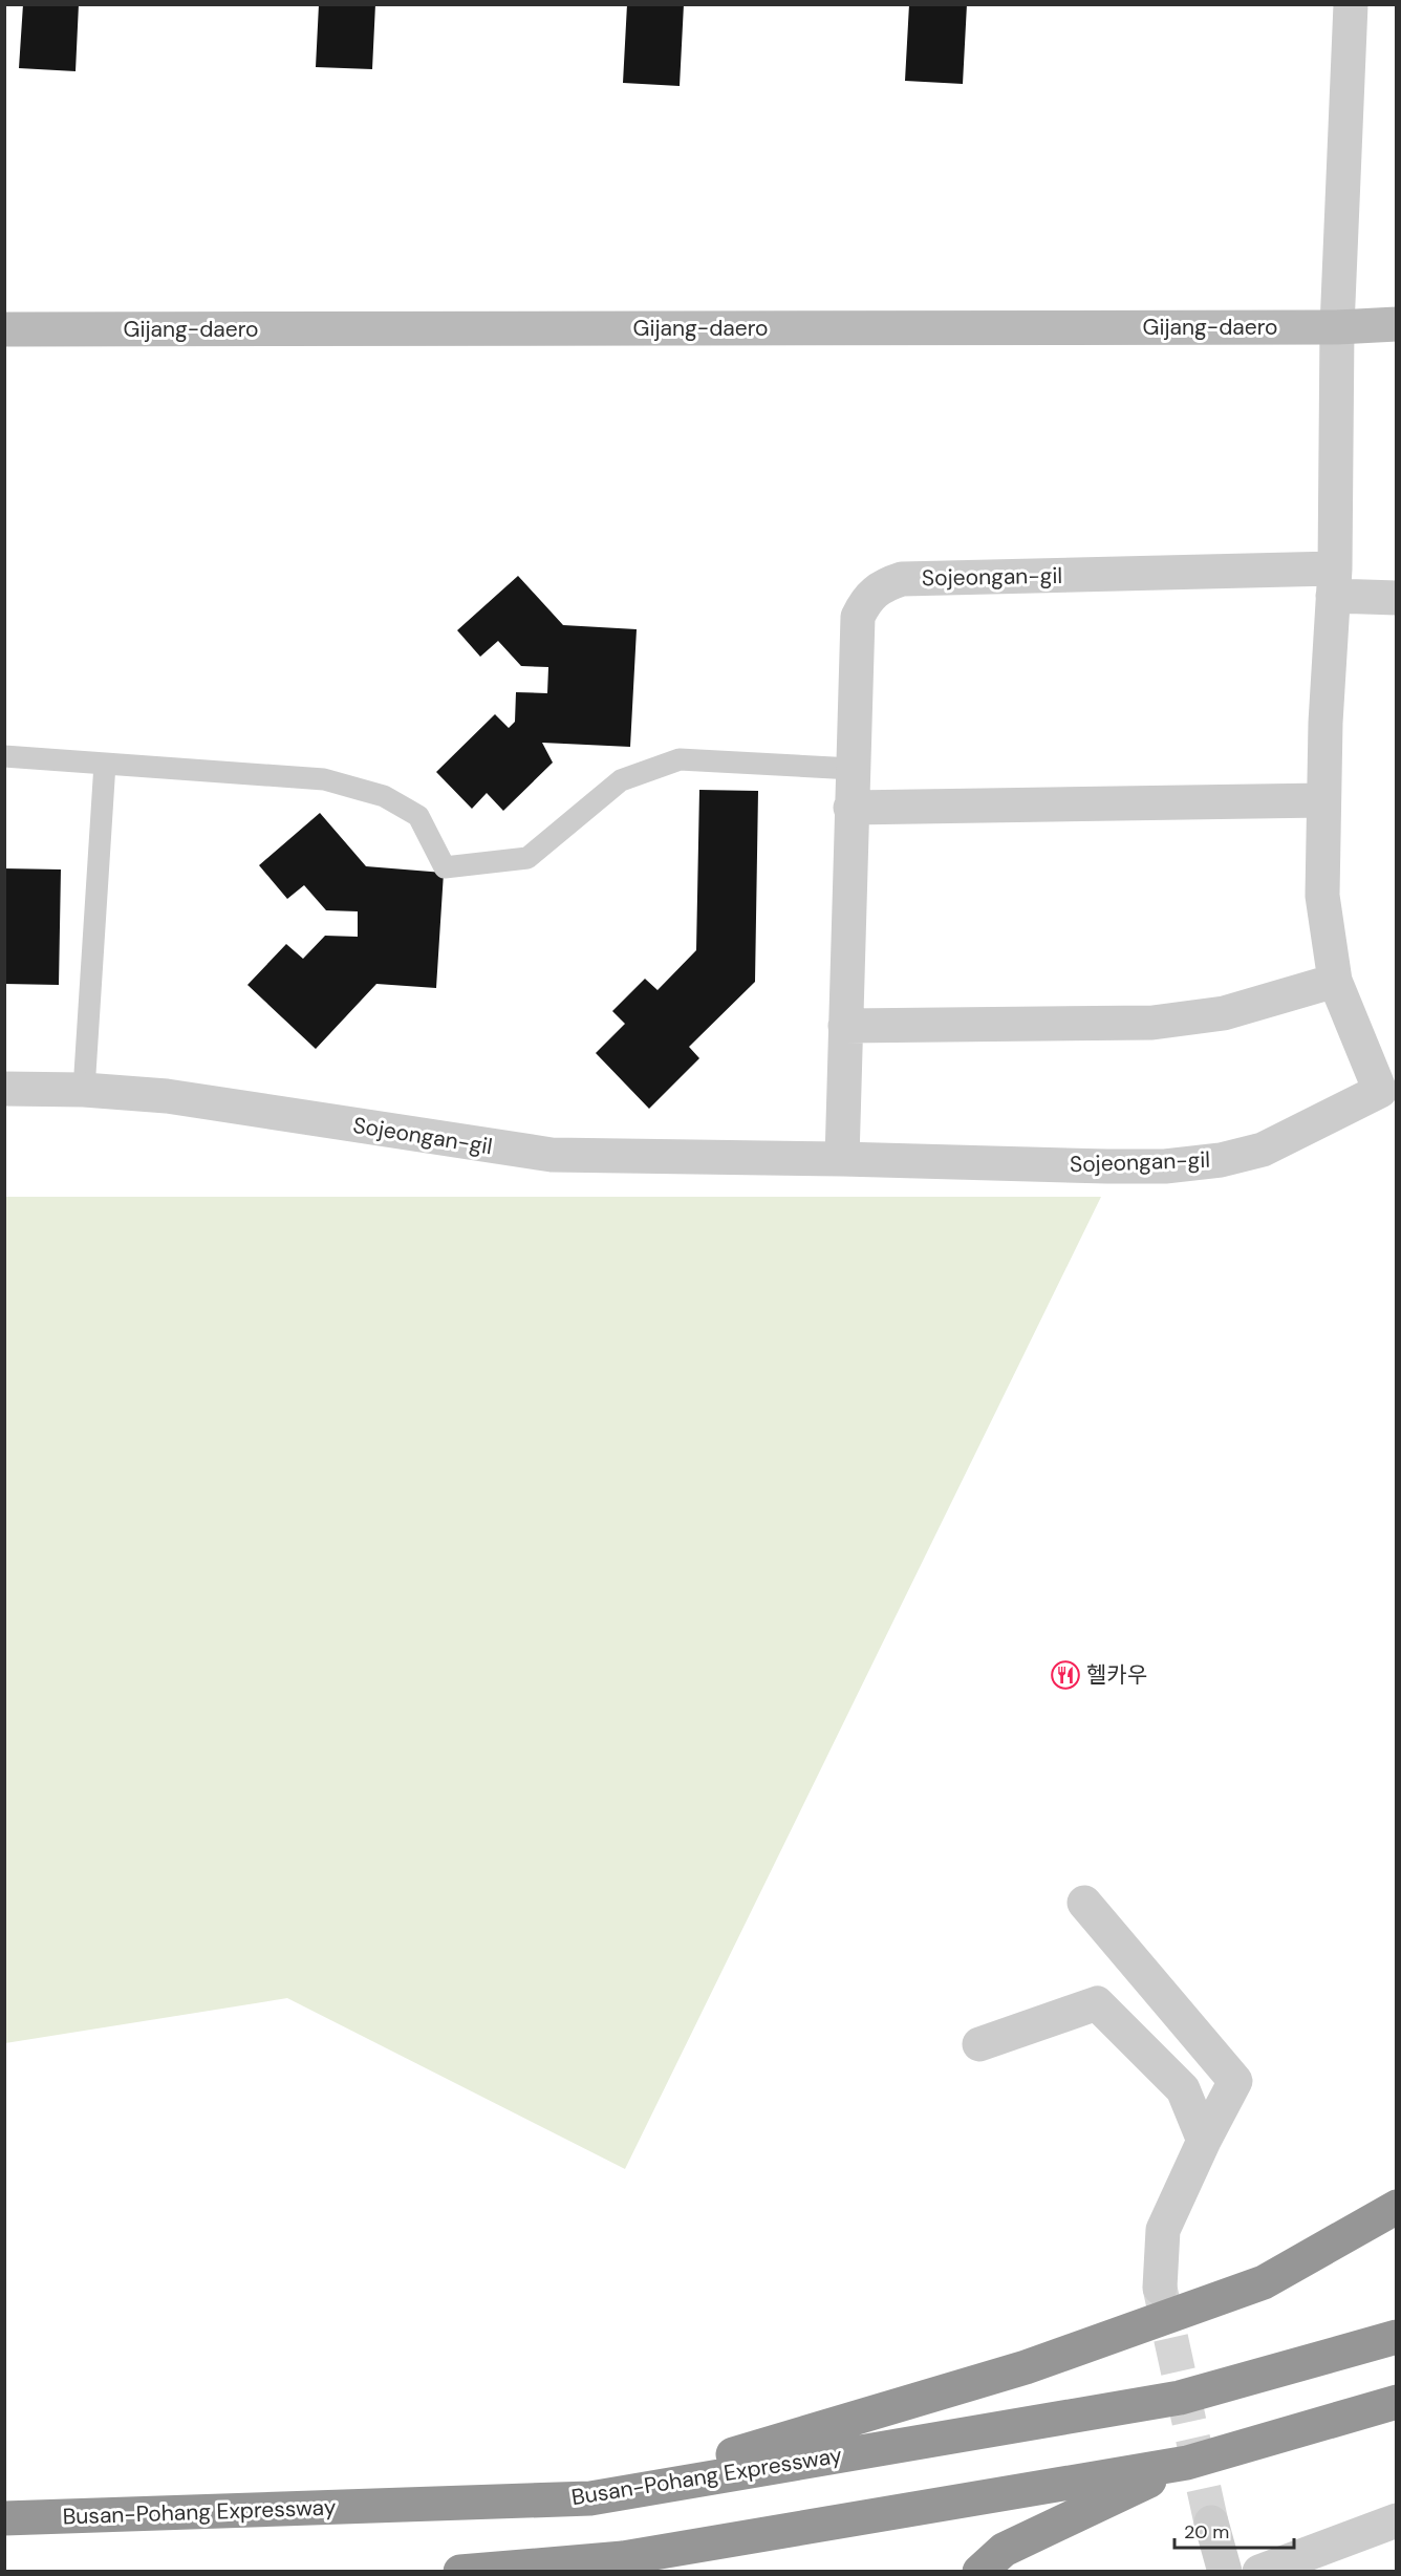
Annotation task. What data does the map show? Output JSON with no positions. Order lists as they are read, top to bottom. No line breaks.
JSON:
{"streets":{"highway":["Busan-Pohang Expressway"],"main road":["Gijang-daero"],"street":["Sojeongan-gil"]},"crossings":[["Gijang-daero","Sojeongan-gil"]],"places":{"restaurant":["헬카우"]},"scale_bar":"20 m"}
